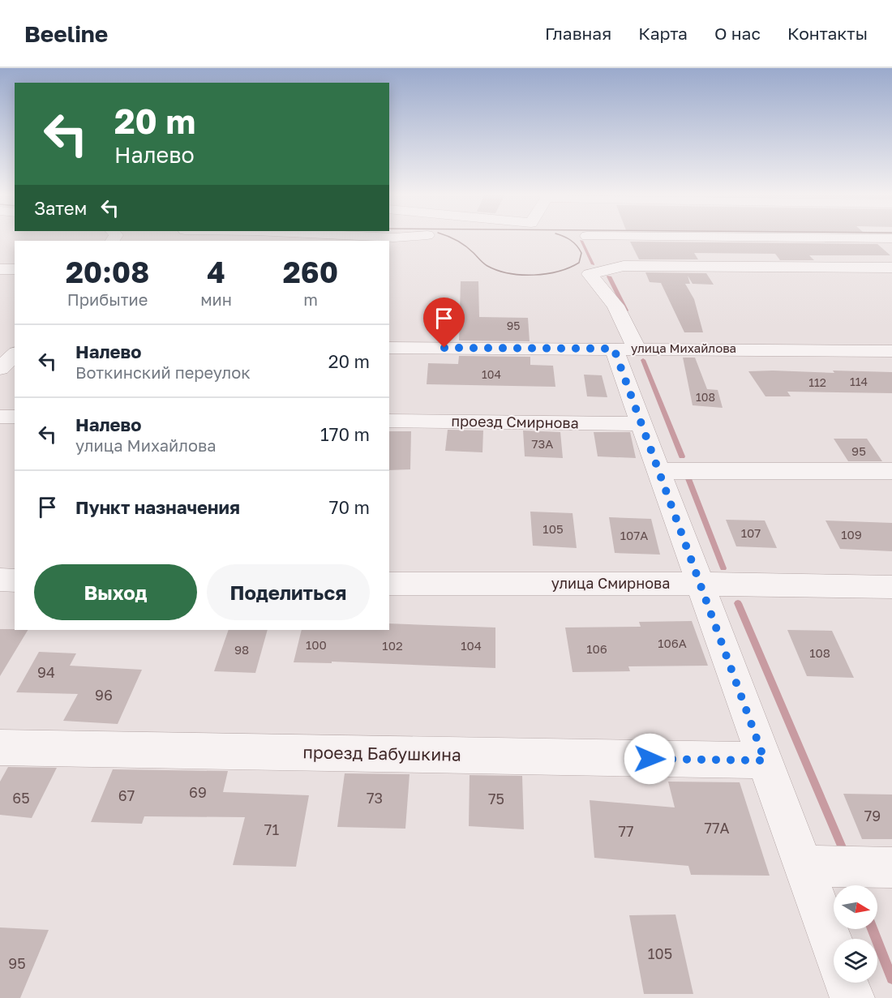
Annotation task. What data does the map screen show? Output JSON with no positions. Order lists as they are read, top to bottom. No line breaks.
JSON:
{"streets":{"street":["улица Михайлова","проезд Смирнова","улица Смирнова","проезд Бабушкина"]},"house_numbers":["95","104","114","112","108","73А","95","105","107","109","107А","106А","100","102","104","106","98","108","94","96","69","67","65","73","75","79","77А","71","77","105","95"],"north":"right","page":{"header":"Beeline","nav":["Главная","Карта","О нас","Контакты"],"turn":["20 m","Налево"],"then":"Затем","eta":["20:08","Прибытие","4","мин","260","m"],"list":[{"name":"Налево","note":"Воткинский переулок","value":"20 m"},{"name":"Налево","note":"улица Михайлова","value":"170 m"},{"name":"Пункт назначения","value":"70 m"}],"buttons":["Выход","Поделиться"]}}
